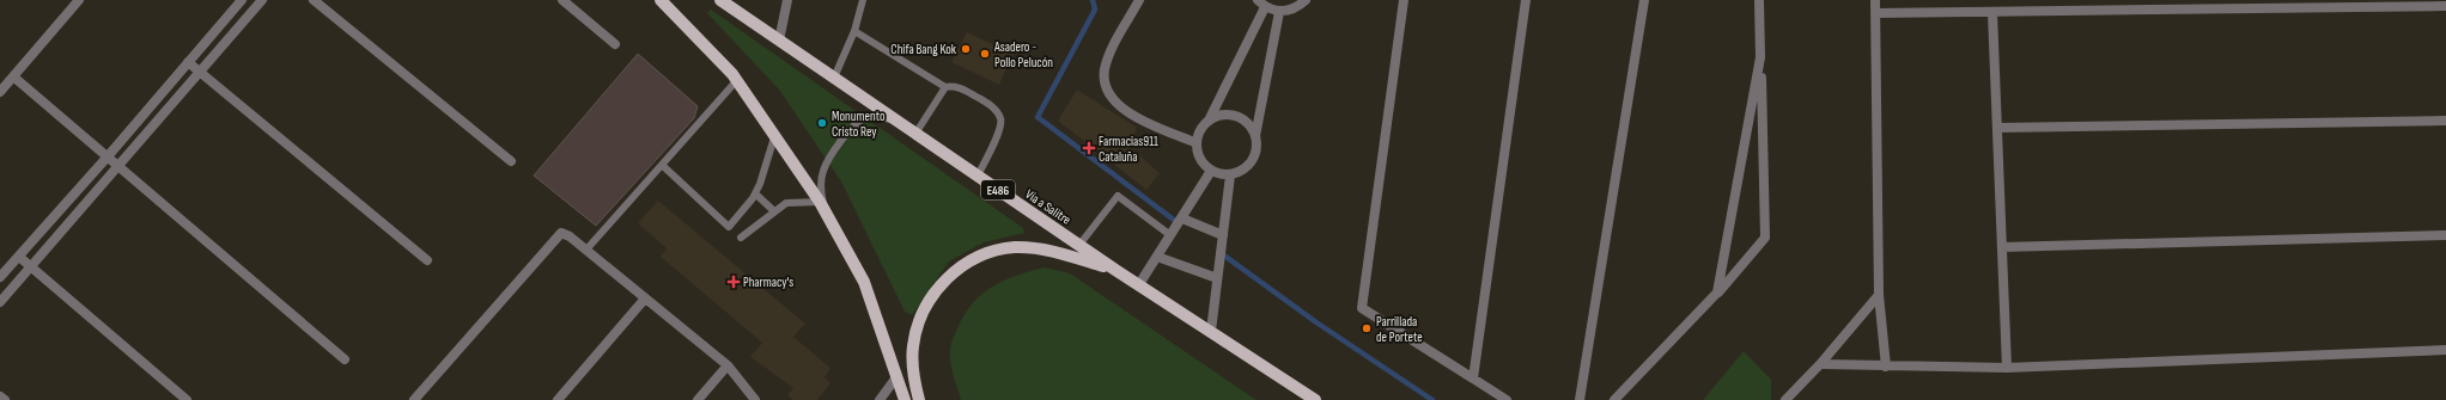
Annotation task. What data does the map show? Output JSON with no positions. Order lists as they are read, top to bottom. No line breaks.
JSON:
{"streets":{"main road":["E486","Vía a Salitre"]},"places":{"other":["Chifa Bang Kok","Asadero - Pollo Pelucón","Monumento Cristo Rey","Parrillada de Portete"],"health":["Farmacias911 Cataluña","Pharmacy's"]}}
